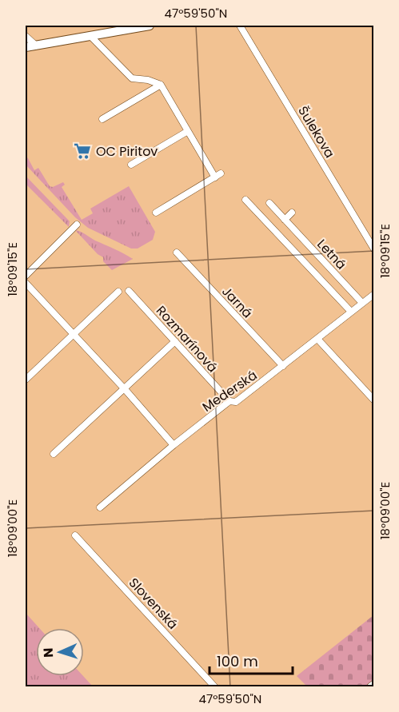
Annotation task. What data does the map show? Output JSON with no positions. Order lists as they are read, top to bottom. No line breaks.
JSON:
{"streets":{"street":["Šulekova","Letná","Jarná","Rozmarínová","Mederská","Slovenská"]},"crossings":[["Letná","Mederská"],["Jarná","Mederská"],["Rozmarínová","Mederská"]],"places":{"supermarket":["OC Piritov"]},"scale_bar":"100 m","north":"left","coordinates":["47°59'50\"N","18°09'15\"E","18°09'00\"E"]}
